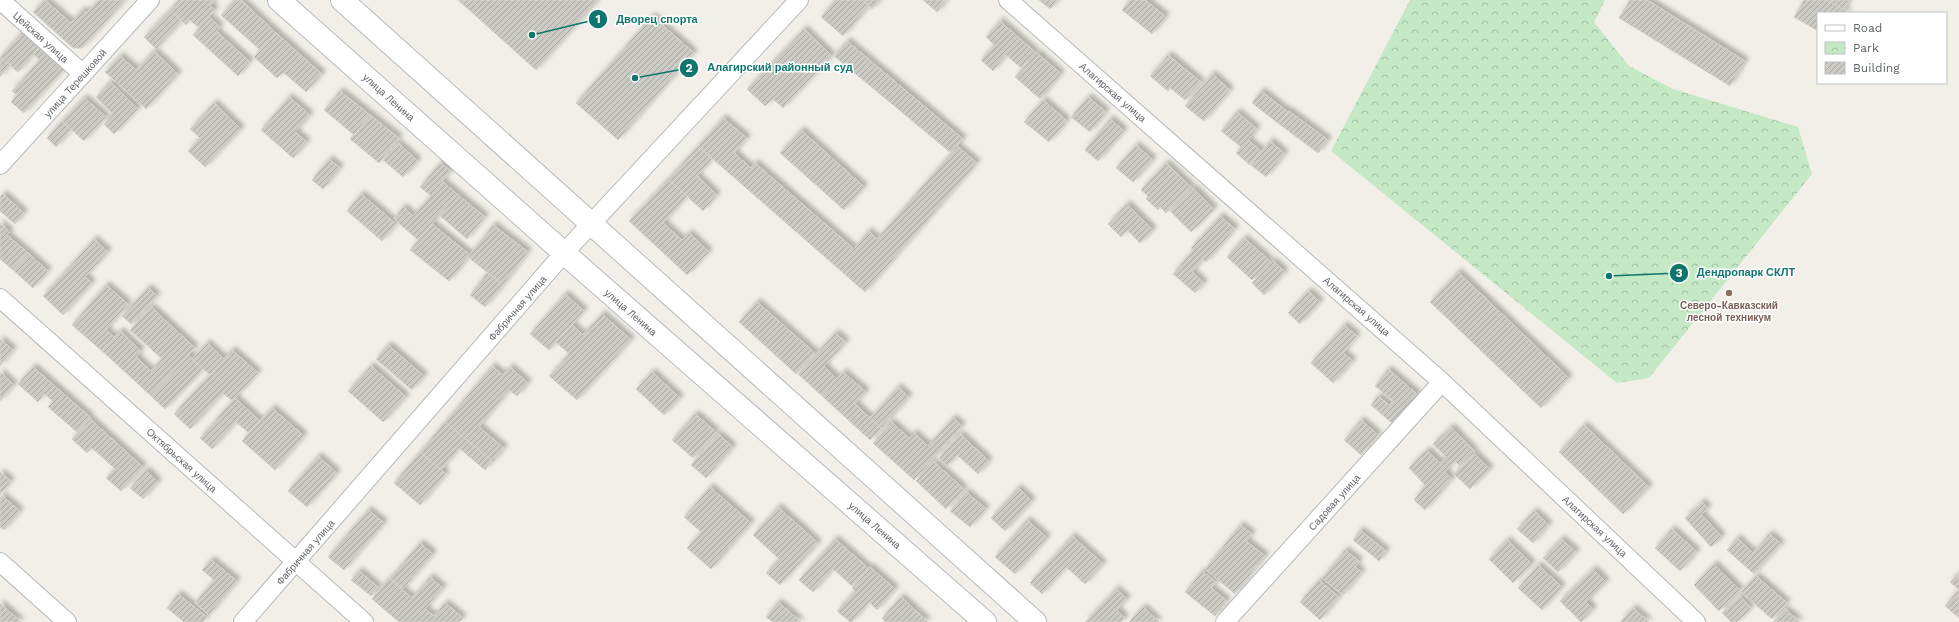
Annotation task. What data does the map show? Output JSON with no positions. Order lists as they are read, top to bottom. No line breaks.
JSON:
{"streets":{"street":["Цейская улица","улица Терешковой","Алагирская улица","улица Ленина","Фабричная улица","Октябрьская улица","Садовая улица"]},"crossings":[["Цейская улица","улица Терешковой"],["Алагирская улица","Садовая улица"],["улица Ленина","Фабричная улица"],["Фабричная улица","Октябрьская улица"]],"places":["Дворец спорта","Алагирский районный суд","Дендропарк СКЛТ","Северо-Кавказский лесной техникум"],"legend":["Road","Park","Building"]}
